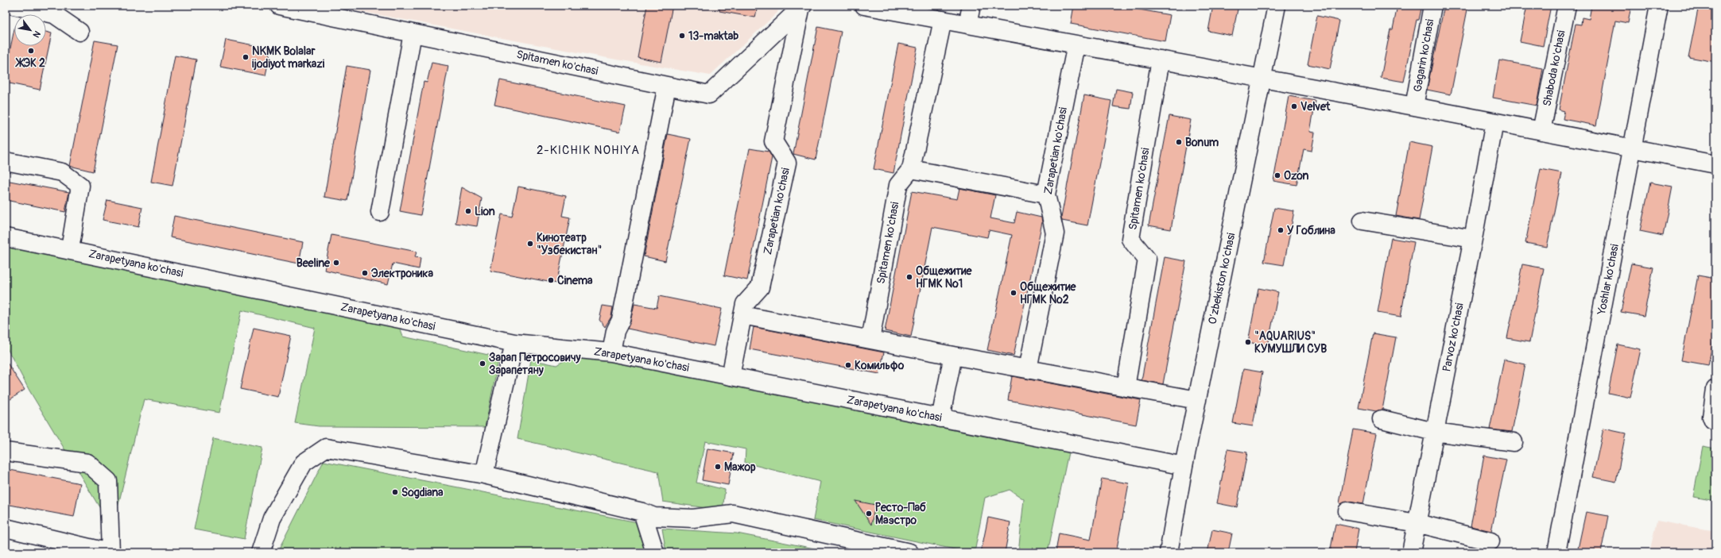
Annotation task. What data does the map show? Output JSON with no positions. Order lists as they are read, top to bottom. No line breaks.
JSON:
{"streets":{"street":["Gagarin ko'chasi","Spitamen ko'chasi","Shaboda ko'chasi","Zarapetian ko'chasi","Zarapetyana ko'chasi","O‘zbekiston ko‘chasi","Yoshlar ko'chasi","Parvoz ko'chasi"]},"crossings":[["Spitamen ko'chasi","Zarapetian ko'chasi"],["Zarapetian ko'chasi","Zarapetyana ko'chasi"],["Zarapetyana ko'chasi","O‘zbekiston ko‘chasi"]],"districts":["2-KICHIK NOHIYA"],"places":["13-maktab","ЖЭК 2","NKMK Bolalar ijodiyot markazi","Velvet","Bonum","Ozon","Lion","У Гоблина","Кинотеатр \"Узбекистан\"","Beeline","Электроника","Общежитие НГМК №1","Cinema","Общежитие НГМК №2","\"AQUARIUS\" КУМУШЛИ СУВ","Зарап Петросовичу Зарапетяну","Комильфо","Мажор","Sogdiana","Ресто-Паб Маэстро"],"north":"bottom right"}
